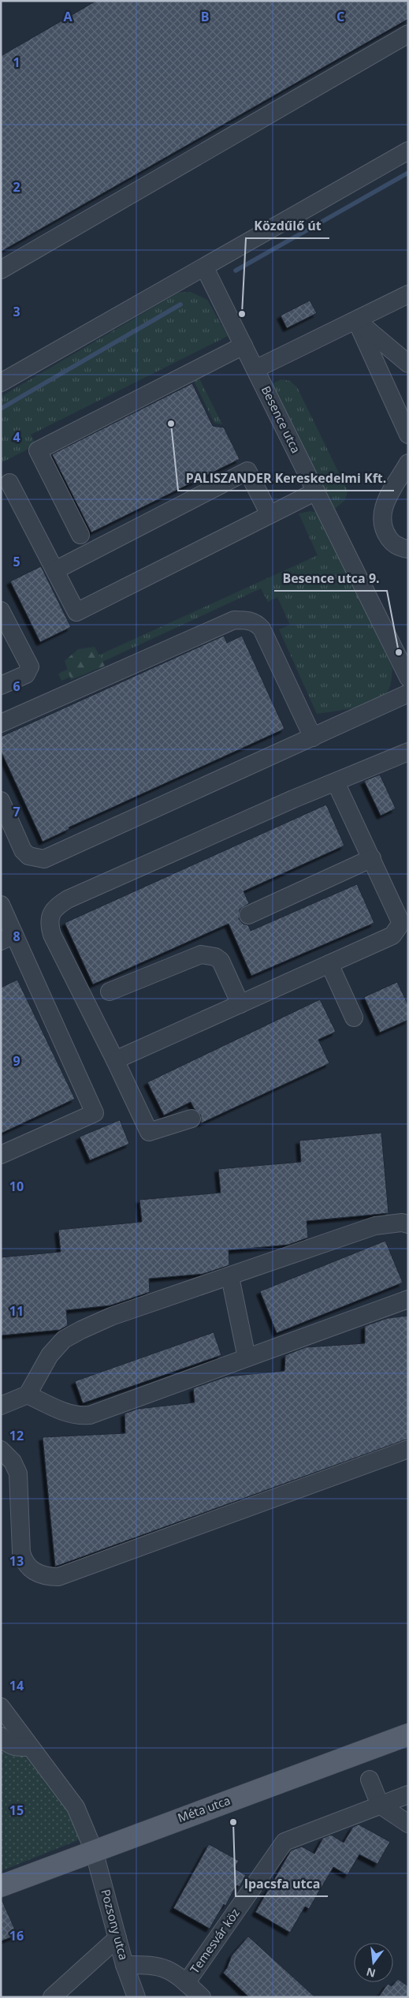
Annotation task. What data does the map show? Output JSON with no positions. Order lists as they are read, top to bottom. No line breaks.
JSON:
{"streets":{"main road":["Méta utca"],"street":["Besence utca","Pozsony utca","Temesvár köz"]},"crossings":[["Méta utca","Pozsony utca"]],"places":["Közdűlő út","PALISZANDER Kereskedelmi Kft.","Besence utca 9.","Ipacsfa utca"],"north":"bottom","grid":{"columns":["A","B","C"],"rows":["1","2","3","4","5","6","7","8","9","10","11","12","13","14","15","16"]}}
